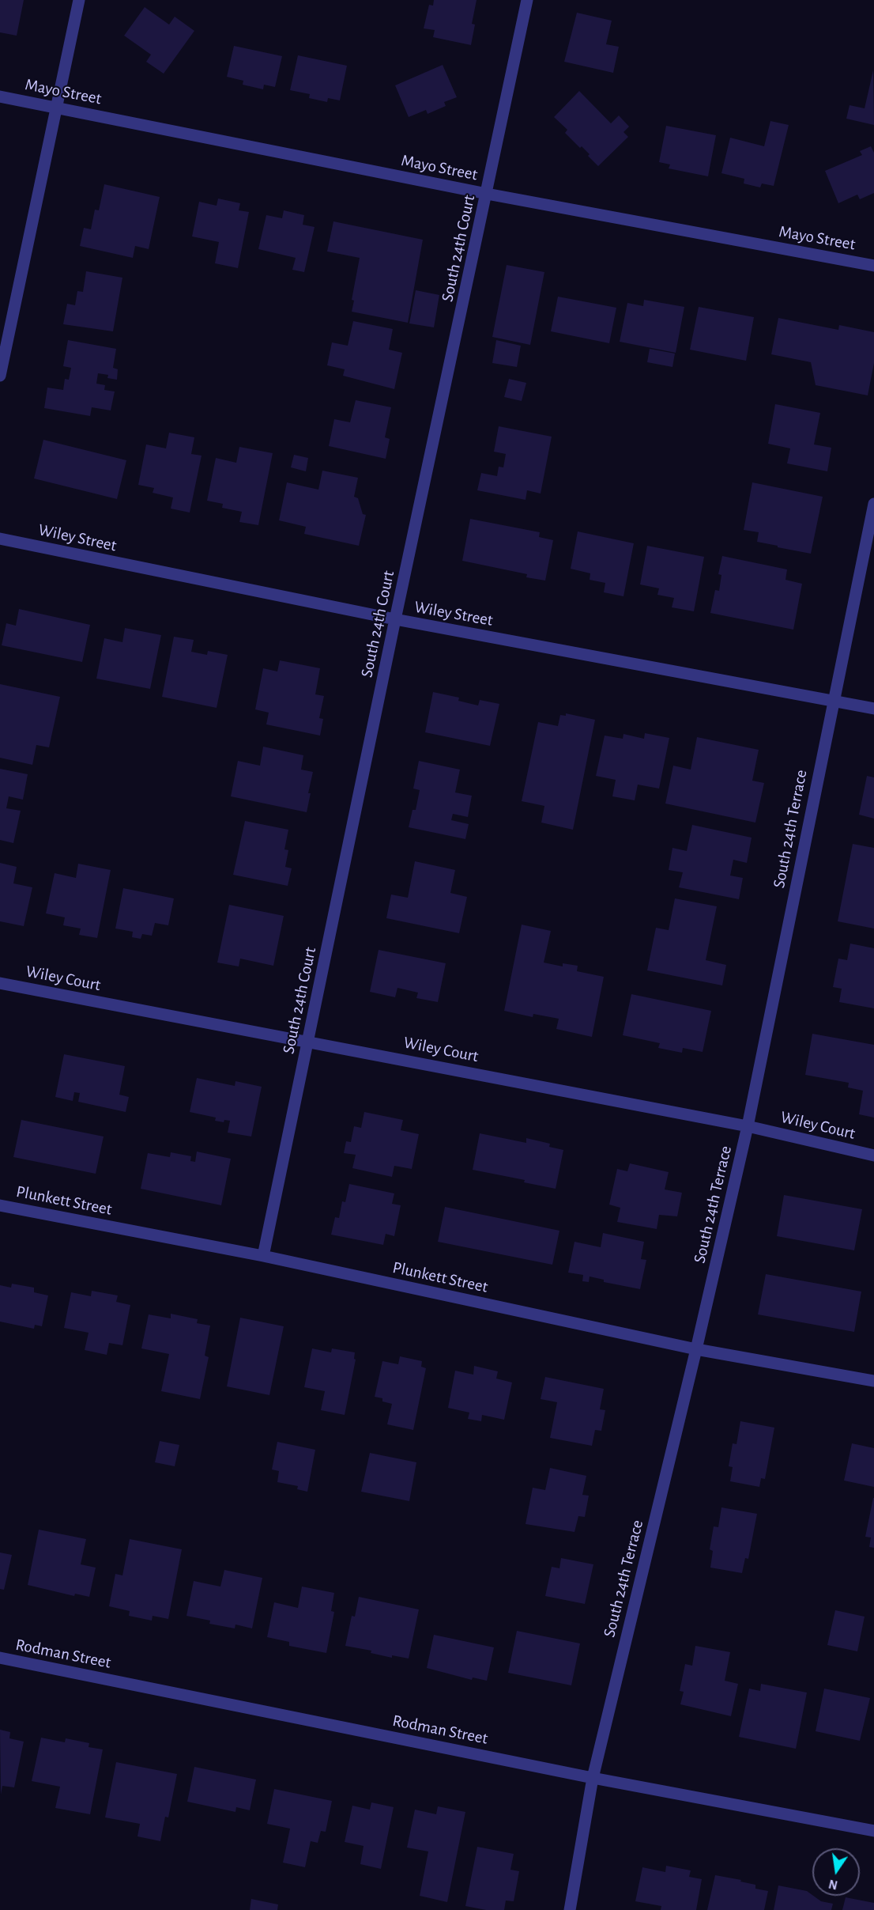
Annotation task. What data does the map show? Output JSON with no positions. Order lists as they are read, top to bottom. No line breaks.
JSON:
{"streets":{"street":["Mayo Street","South 24th Court","Wiley Street","South 24th Terrace","Wiley Court","Plunkett Street","Rodman Street"]},"crossings":[["Mayo Street","South 24th Court"],["South 24th Court","Wiley Street"],["South 24th Court","Wiley Court"],["South 24th Court","Plunkett Street"],["Wiley Street","South 24th Terrace"],["South 24th Terrace","Wiley Court"],["South 24th Terrace","Plunkett Street"],["South 24th Terrace","Rodman Street"]],"north":"bottom"}
